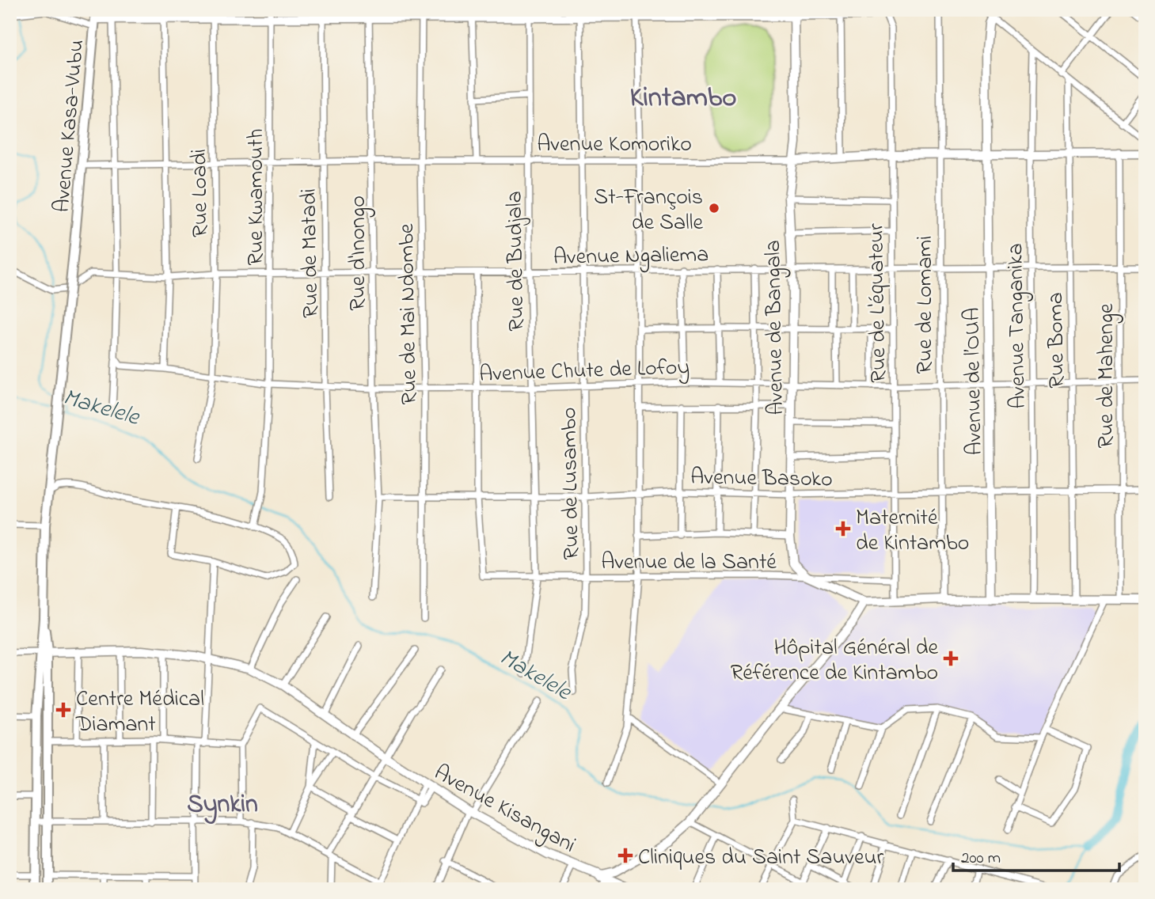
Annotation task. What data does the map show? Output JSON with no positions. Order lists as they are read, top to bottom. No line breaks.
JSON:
{"streets":{"main road":["Avenue Kasa-Vubu"],"street":["Avenue Komoriko","Rue Loadi","Rue Kwamouth","Rue de Matadi","Rue d'Inongo","Avenue Ngaliema","Rue de Budjala","Rue de L'équateur","Rue de Lomami","Rue de Mai Ndombe","Avenue Tanganika","Avenue de Bangala","Rue Boma","Avenue Chute de Lofoy","Rue de Mahenge","Avenue de l’OUA","Avenue Basoko","Rue de Lusambo","Avenue de la Santé","Avenue Kisangani"]},"crossings":[["Avenue Kasa-Vubu","Avenue Komoriko"],["Avenue Komoriko","Rue Loadi"],["Avenue Komoriko","Rue Kwamouth"],["Avenue Komoriko","Rue de Matadi"],["Avenue Komoriko","Rue d'Inongo"],["Avenue Komoriko","Rue de Budjala"],["Avenue Komoriko","Rue de L'équateur"],["Avenue Komoriko","Rue de Lomami"],["Avenue Komoriko","Rue de Mai Ndombe"],["Avenue Komoriko","Avenue Tanganika"],["Avenue Komoriko","Avenue de Bangala"],["Avenue Komoriko","Rue Boma"],["Avenue Komoriko","Rue de Mahenge"],["Avenue Komoriko","Avenue de l’OUA"],["Avenue Komoriko","Rue de Lusambo"],["Rue Loadi","Avenue Ngaliema"],["Rue Loadi","Avenue Chute de Lofoy"],["Rue Kwamouth","Avenue Ngaliema"],["Rue Kwamouth","Avenue Chute de Lofoy"],["Rue de Matadi","Avenue Ngaliema"],["Rue de Matadi","Avenue Chute de Lofoy"],["Rue d'Inongo","Avenue Ngaliema"],["Rue d'Inongo","Avenue Chute de Lofoy"],["Rue d'Inongo","Avenue Basoko"],["Avenue Ngaliema","Rue de Budjala"],["Avenue Ngaliema","Rue de L'équateur"],["Avenue Ngaliema","Rue de Lomami"],["Avenue Ngaliema","Rue de Mai Ndombe"],["Avenue Ngaliema","Avenue Tanganika"],["Avenue Ngaliema","Avenue de Bangala"],["Avenue Ngaliema","Rue Boma"],["Avenue Ngaliema","Rue de Mahenge"],["Avenue Ngaliema","Avenue de l’OUA"],["Avenue Ngaliema","Rue de Lusambo"],["Rue de Budjala","Avenue Chute de Lofoy"],["Rue de Budjala","Avenue Basoko"],["Rue de Budjala","Avenue de la Santé"],["Rue de L'équateur","Avenue Chute de Lofoy"],["Rue de L'équateur","Avenue Basoko"],["Rue de L'équateur","Avenue de la Santé"],["Rue de Lomami","Avenue Chute de Lofoy"],["Rue de Lomami","Avenue Basoko"],["Rue de Mai Ndombe","Avenue Chute de Lofoy"],["Rue de Mai Ndombe","Avenue Basoko"],["Avenue Tanganika","Avenue Chute de Lofoy"],["Avenue Tanganika","Avenue Basoko"],["Avenue de Bangala","Avenue Chute de Lofoy"],["Avenue de Bangala","Avenue Basoko"],["Avenue de Bangala","Avenue de la Santé"],["Rue Boma","Avenue Chute de Lofoy"],["Rue Boma","Avenue Basoko"],["Avenue Chute de Lofoy","Rue de Mahenge"],["Avenue Chute de Lofoy","Avenue de l’OUA"],["Avenue Chute de Lofoy","Rue de Lusambo"],["Rue de Mahenge","Avenue Basoko"],["Avenue de l’OUA","Avenue Basoko"],["Avenue Basoko","Rue de Lusambo"],["Avenue Basoko","Avenue de la Santé"],["Rue de Lusambo","Avenue de la Santé"]],"districts":["Kintambo","Synkin"],"water":["Makelele"],"places":{"other":["St-François de Salle"],"health":["Maternité de Kintambo","Hôpital Général de Référence de Kintambo","Centre Médical Diamant","Cliniques du Saint Sauveur"]},"scale_bar":"200 m"}
